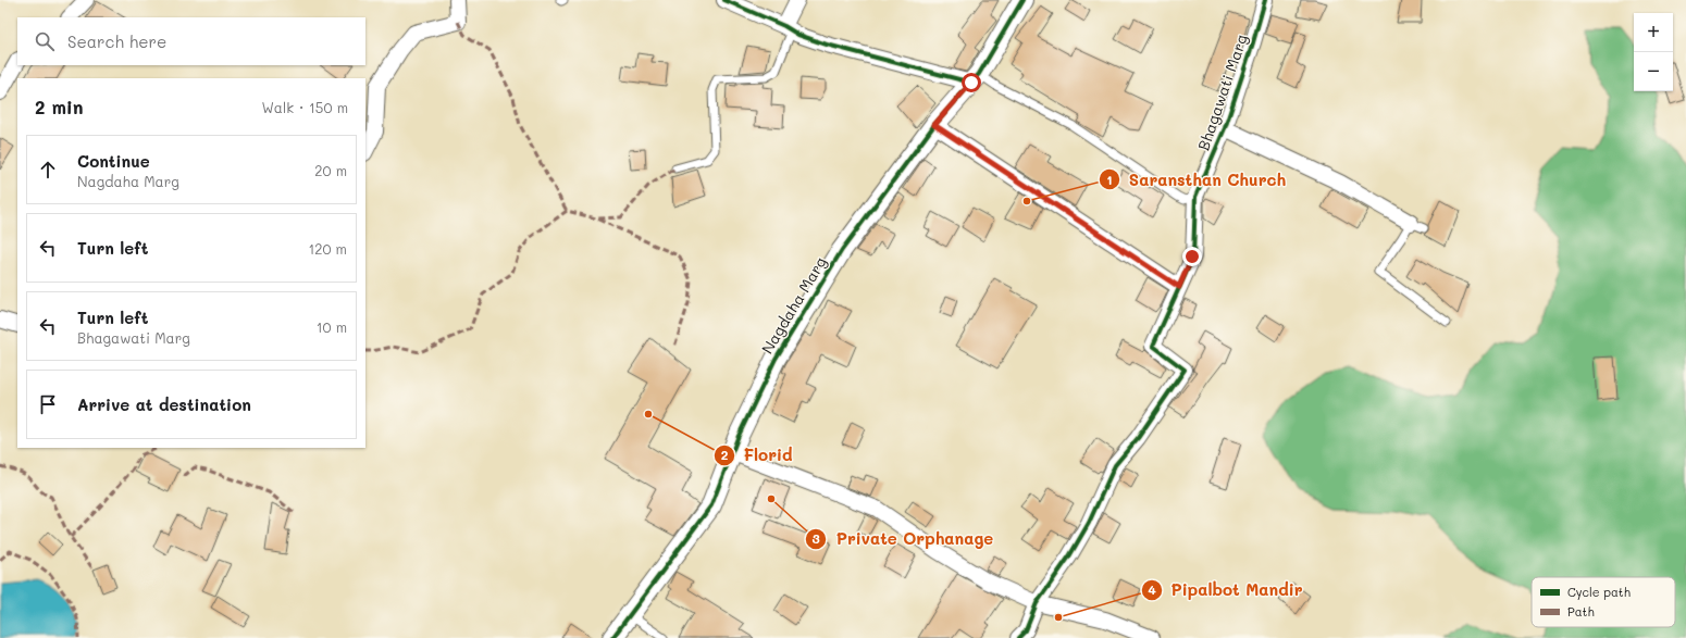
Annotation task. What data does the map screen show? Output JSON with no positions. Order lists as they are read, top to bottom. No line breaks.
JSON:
{"streets":{"street":["Bhagawati Marg","Nagdaha Marg"]},"places":["Saransthan Church","Florid","Private Orphanage","Pipalbot Mandir"],"legend":["Cycle path","Path"],"page":{"map_buttons":["+","−"],"search":"Search here","heading":["2 min","Walk · 150 m"],"list":[["Continue","Nagdaha Marg","20 m"],["Turn left","120 m"],["Turn left","Bhagawati Marg","10 m"],"Arrive at destination"]}}
